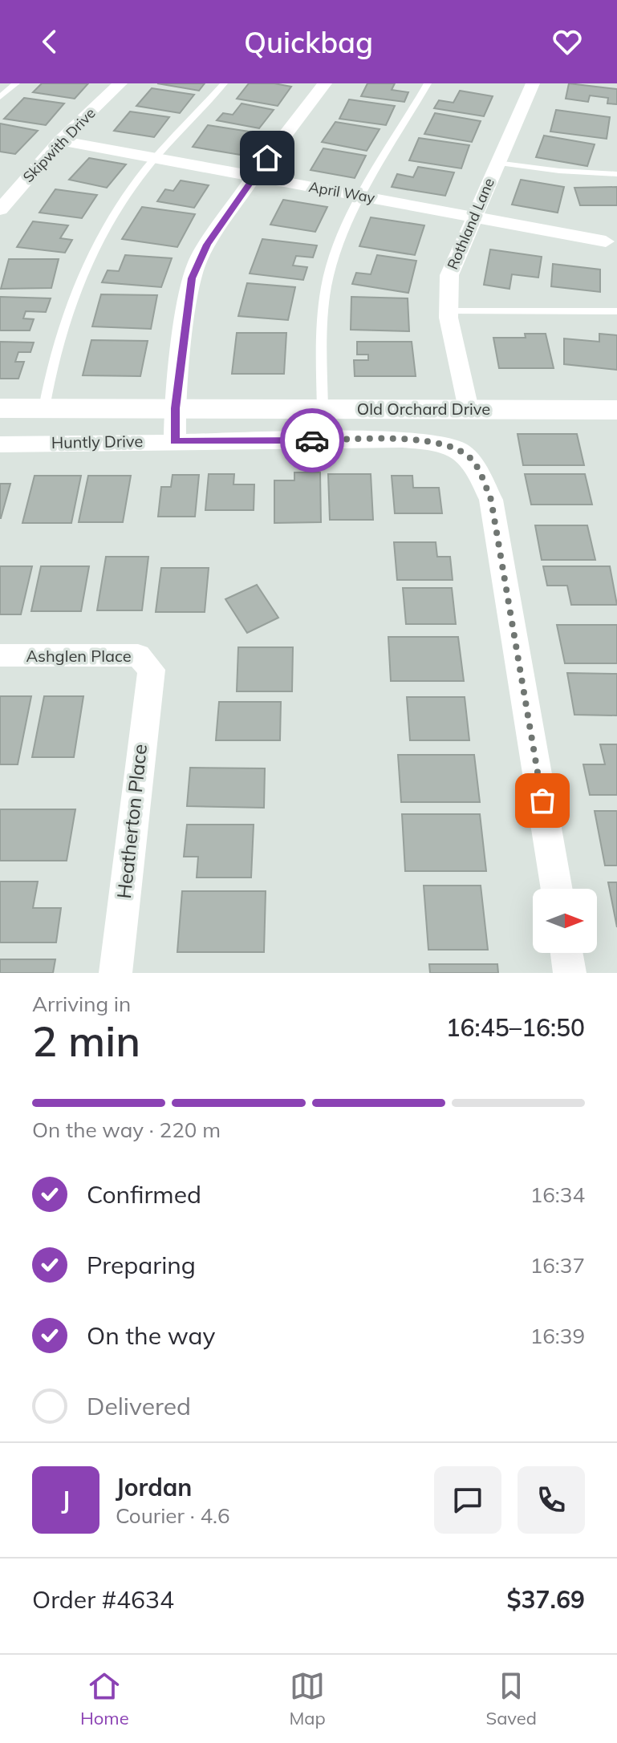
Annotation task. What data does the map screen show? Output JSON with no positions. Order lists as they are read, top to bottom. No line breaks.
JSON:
{"streets":{"street":["Skipwith Drive","April Way","Rothland Lane","Old Orchard Drive","Huntly Drive","Ashglen Place","Heatherton Place"]},"crossings":[["Skipwith Drive","April Way"],["April Way","Rothland Lane"],["Rothland Lane","Old Orchard Drive"],["Ashglen Place","Heatherton Place"]],"north":"right","page":{"header":"Quickbag","heading":["2 min","Arriving in","16:45–16:50"],"panel":["Jordan","Courier · 4.6","Order #4634","$37.69"],"bar":"On the way · 220 m","list":[["Confirmed","16:34"],["Preparing","16:37"],["On the way","16:39"],"Delivered"],"round":"J","tabs":["Home","Map","Saved"]}}
